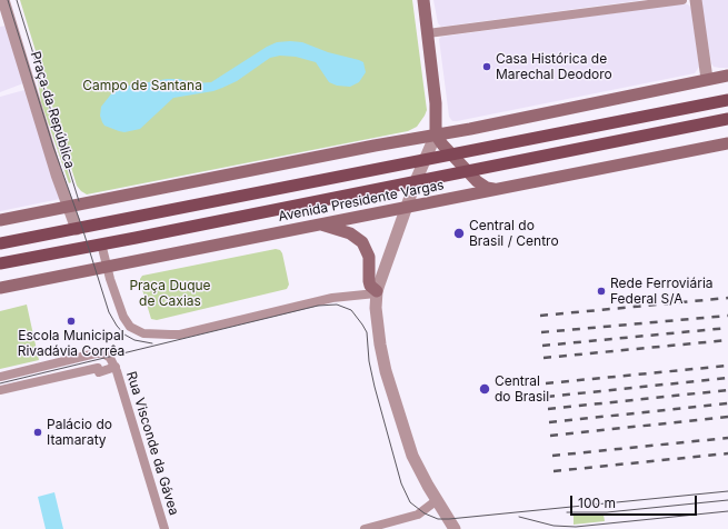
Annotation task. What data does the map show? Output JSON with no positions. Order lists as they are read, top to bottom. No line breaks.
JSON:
{"streets":{"main road":["Avenida Presidente Vargas"],"street":["Praça da República","Rua Visconde da Gávea"]},"crossings":[["Praça da República","Avenida Presidente Vargas"]],"parks":["Campo de Santana","Praça Duque de Caxias"],"places":["Casa Histórica de Marechal Deodoro","Central do Brasil / Centro","Rede Ferroviária Federal S/A","Escola Municipal Rivadávia Corrêa","Central do Brasil","Palácio do Itamaraty"],"scale_bar":"100 m"}
